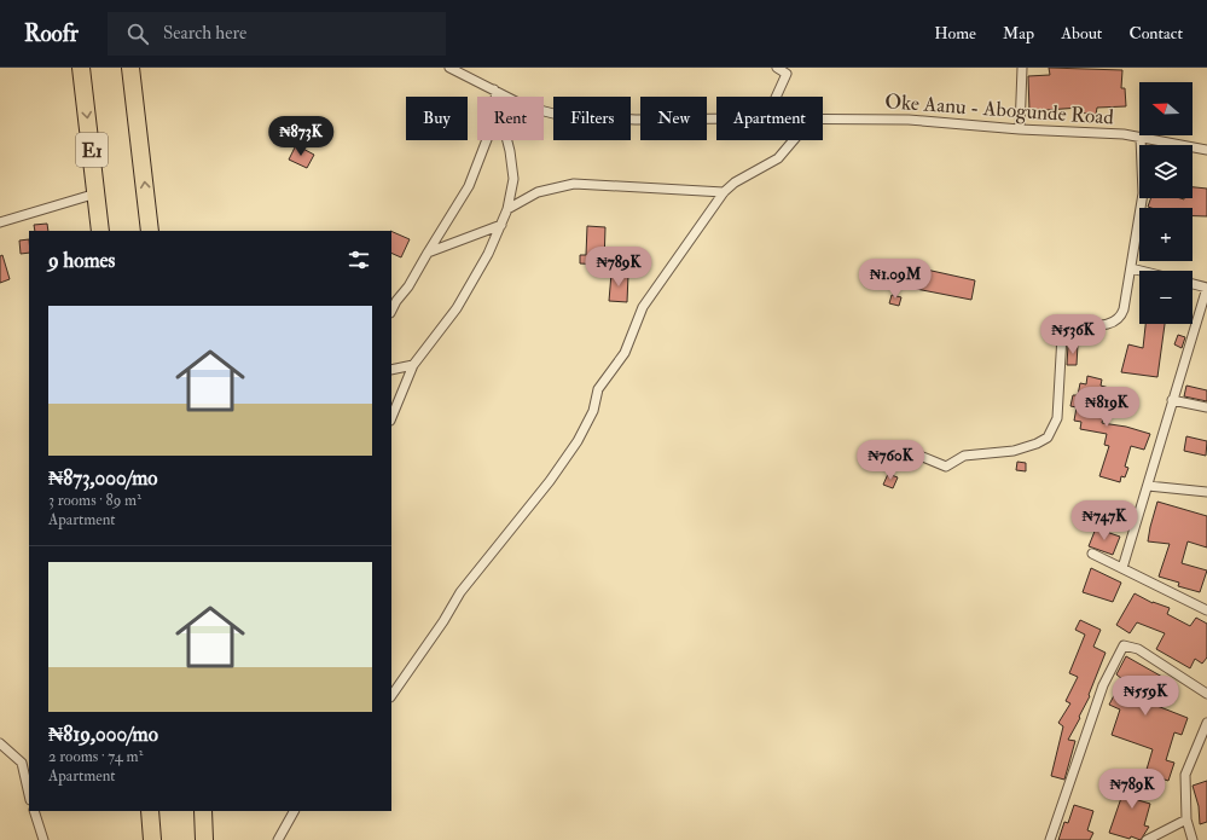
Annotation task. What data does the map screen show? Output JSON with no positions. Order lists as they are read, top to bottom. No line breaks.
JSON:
{"streets":{"highway":["E1"],"street":["Oke Aanu - Abogunde Road"]},"north":"left","page":{"header":"Roofr","search":"Search here","nav":["Home","Map","About","Contact"],"map_buttons":["+","−"],"chip":["Buy","Rent","Filters","New","Apartment"],"price":["₦873K","₦789K","₦1.09M","₦536K","₦819K","₦760K","₦747K","₦559K","₦789K"],"heading":"9 homes","list":[{"name":"₦873,000/mo","note":"3 rooms · 89 m² · Apartment"},{"name":"₦819,000/mo","note":"2 rooms · 74 m² · Apartment"}]}}
